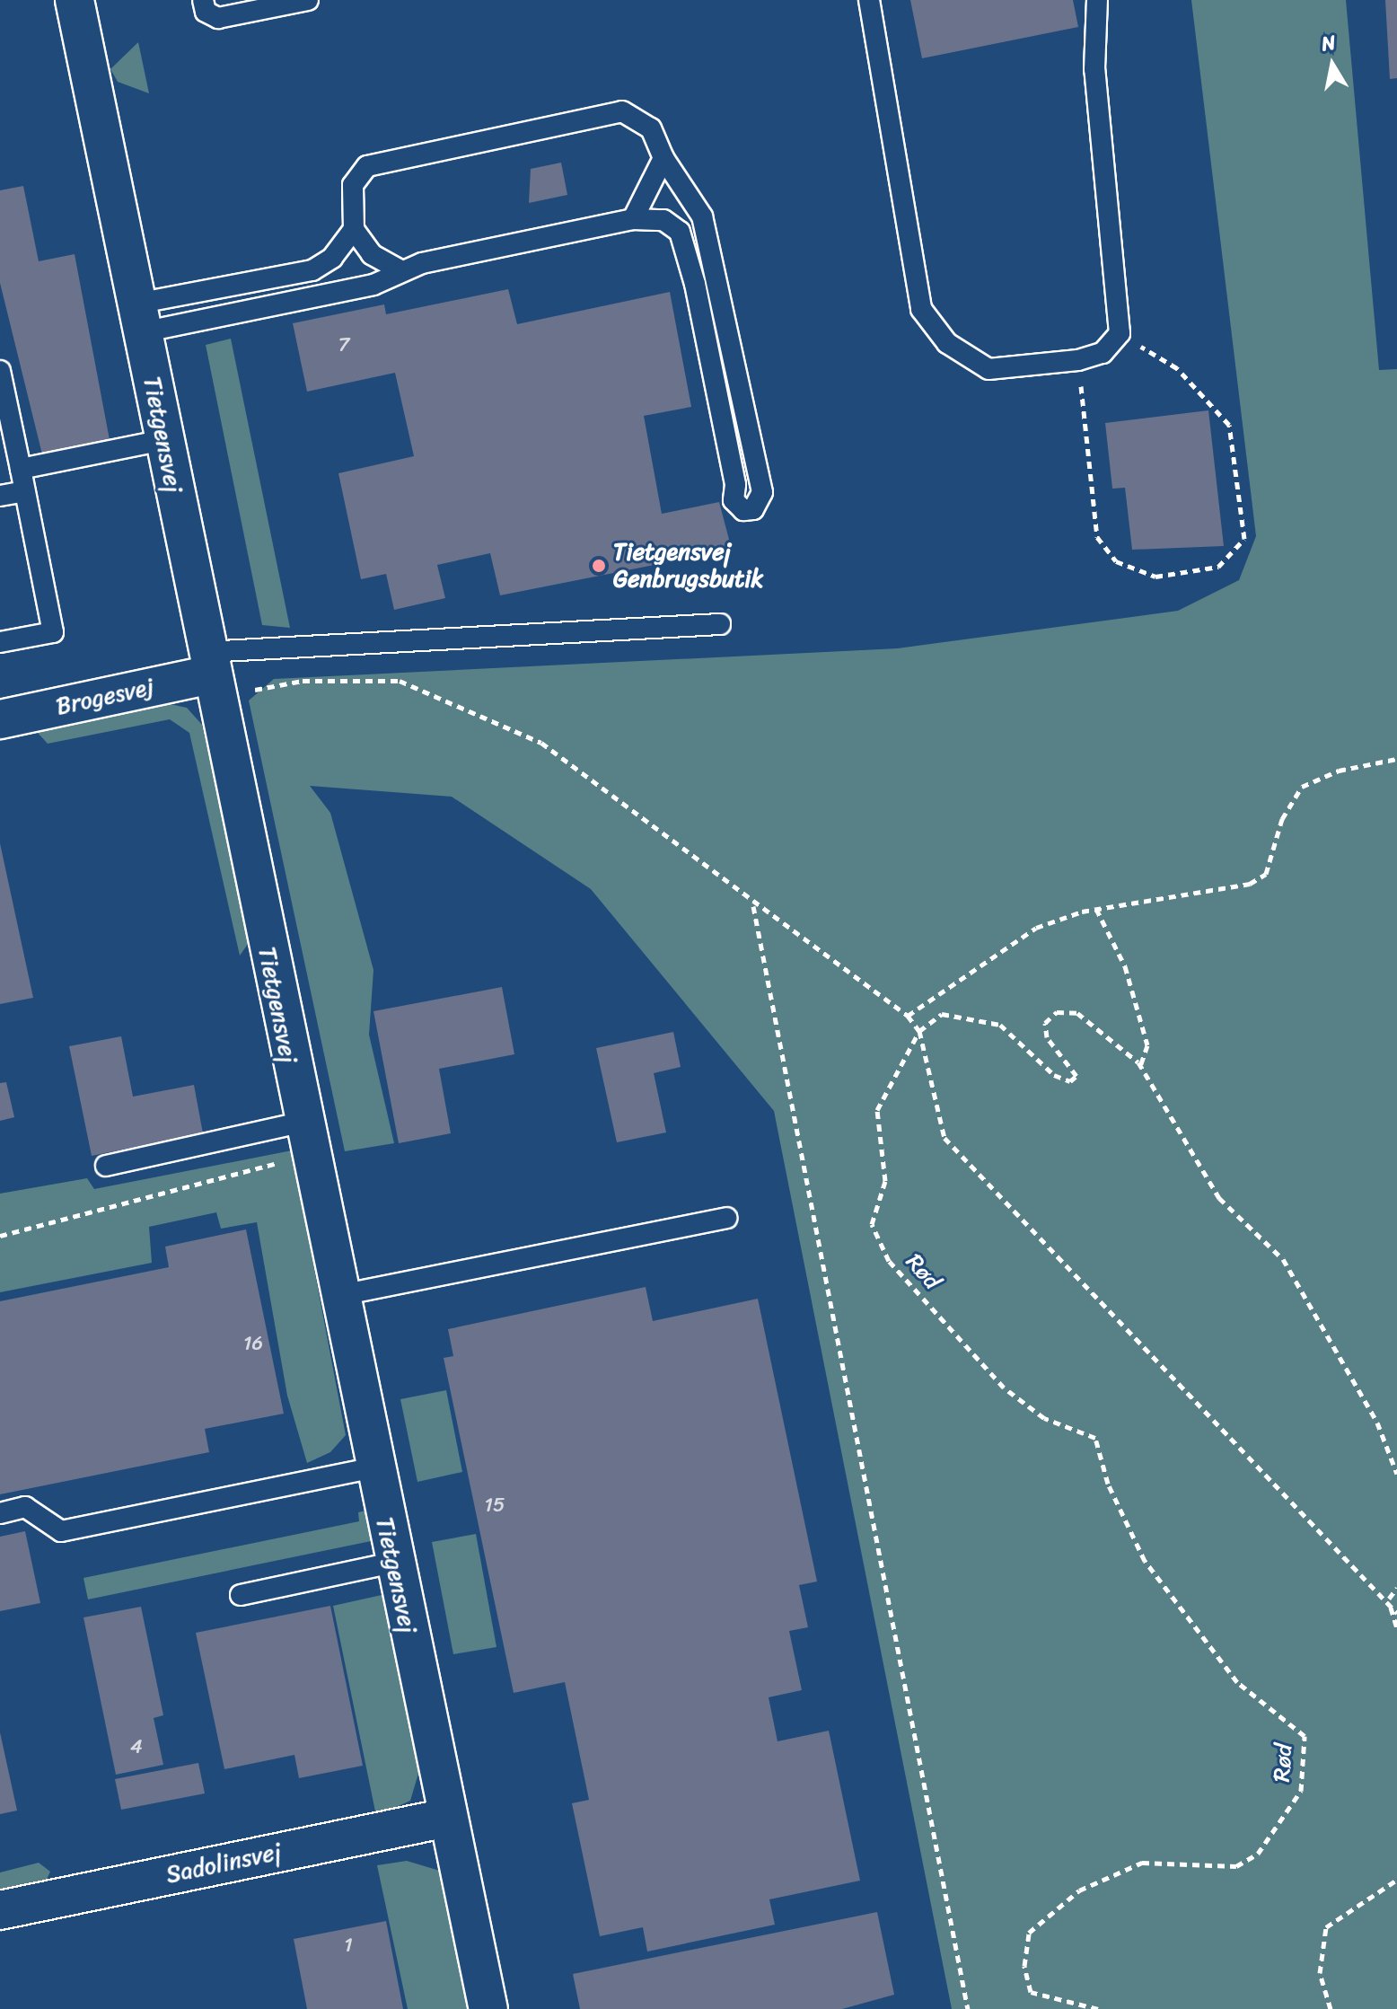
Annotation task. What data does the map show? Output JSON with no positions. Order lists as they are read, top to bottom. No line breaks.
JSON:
{"streets":{"street":["Tietgensvej","Brogesvej","Sadolinsvej"],"path":["Rød"]},"crossings":[["Tietgensvej","Brogesvej"],["Tietgensvej","Sadolinsvej"]],"places":["Tietgensvej Genbrugsbutik"],"house_numbers":["7","16","15","4","1"],"north":"top"}
